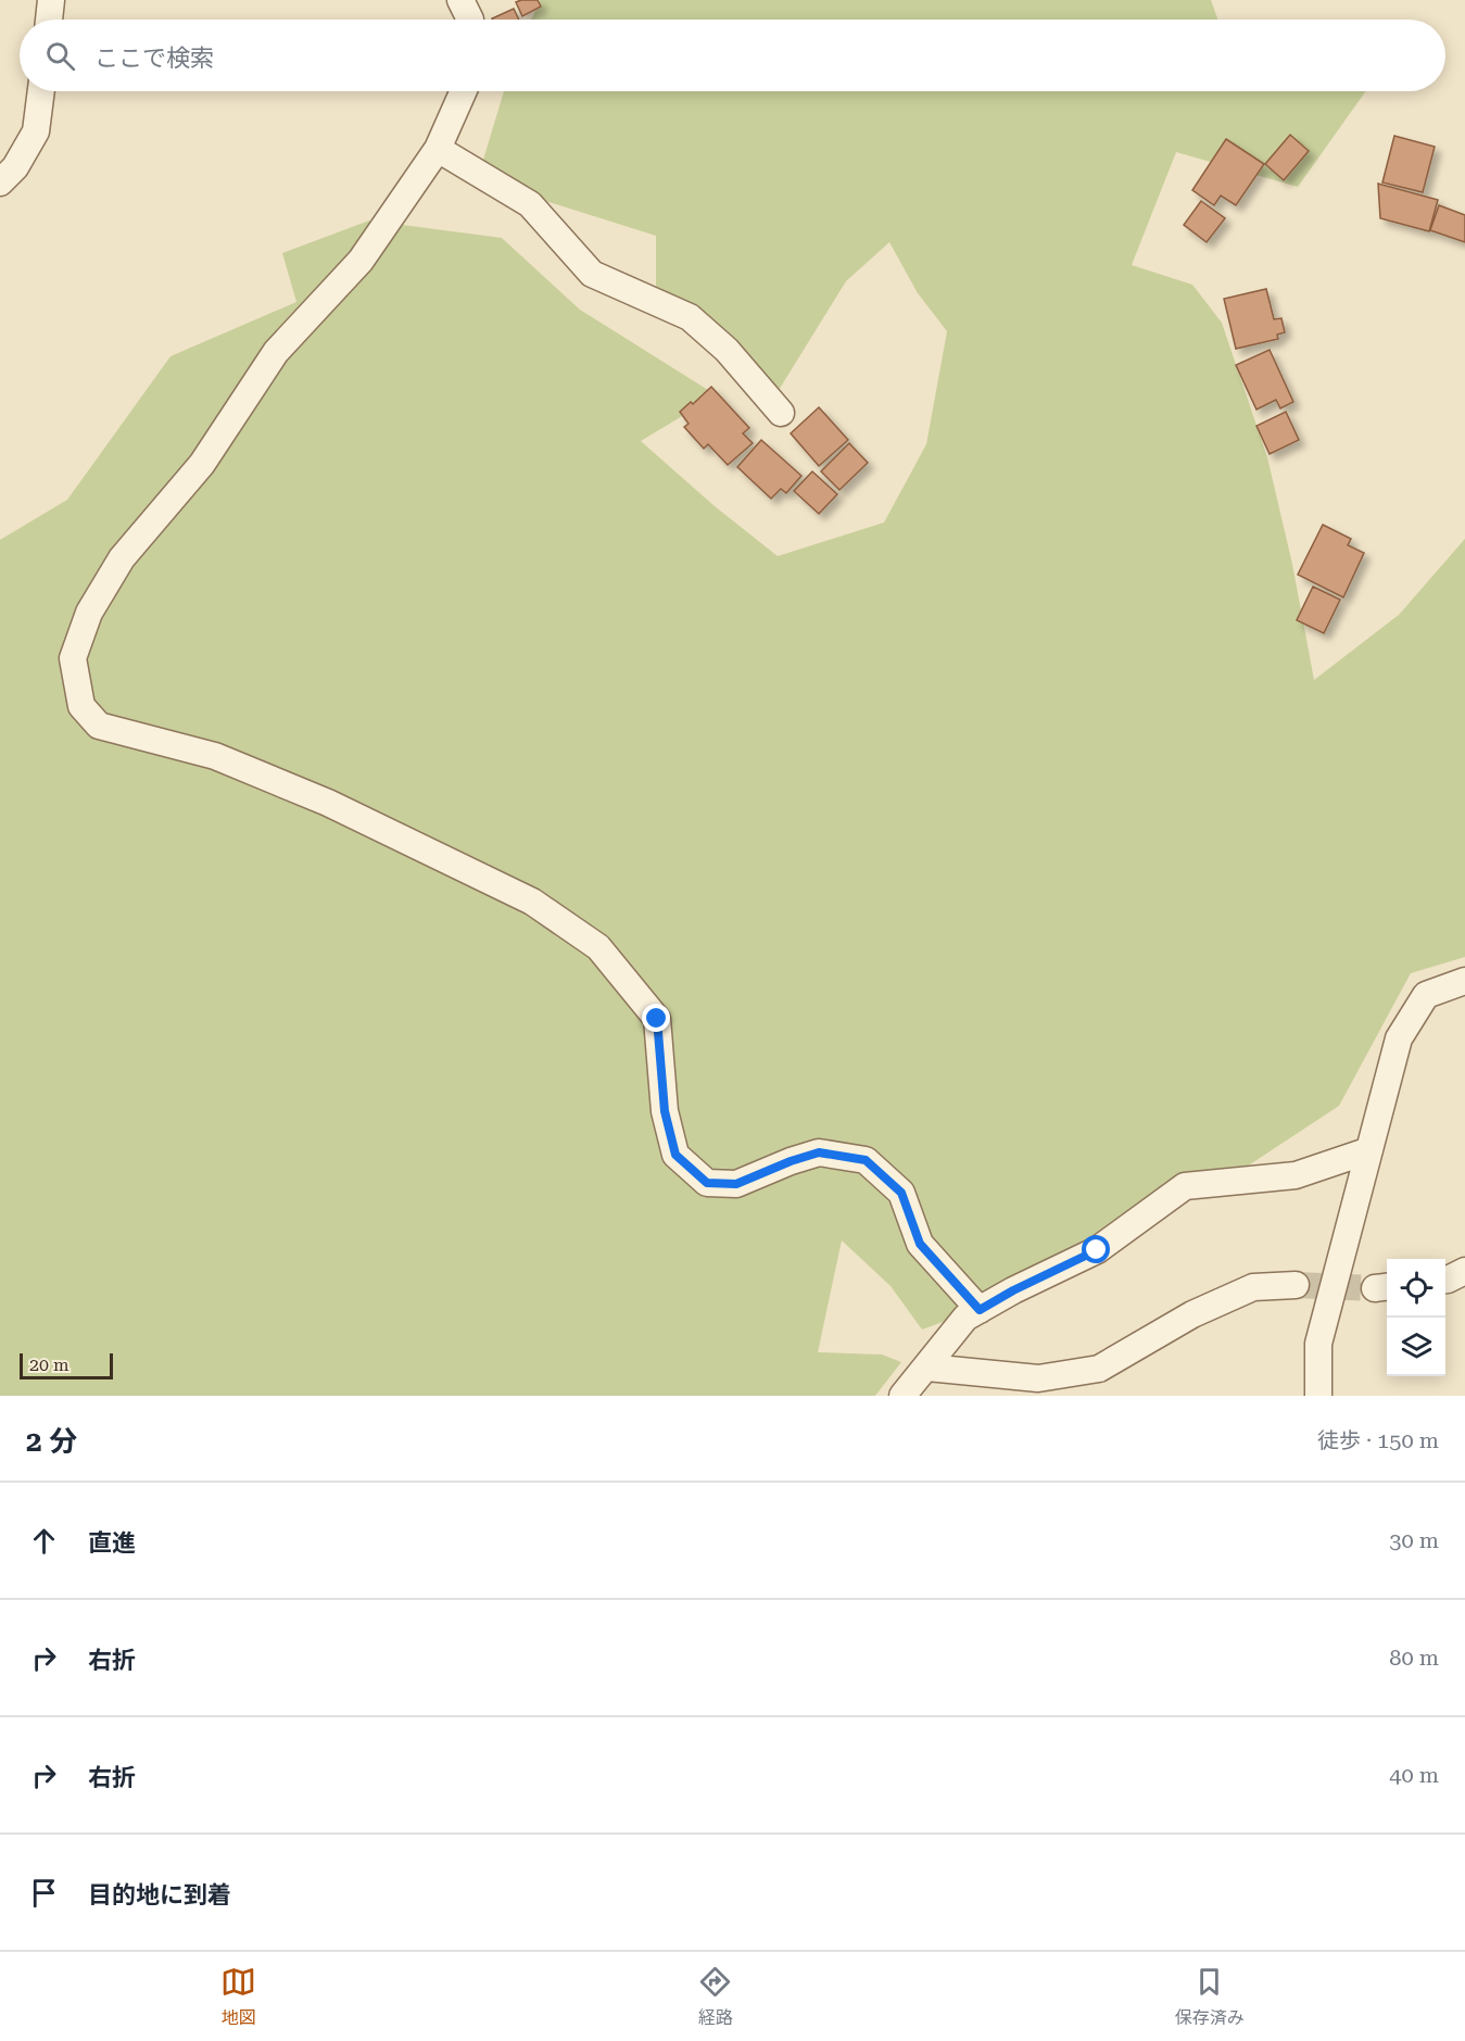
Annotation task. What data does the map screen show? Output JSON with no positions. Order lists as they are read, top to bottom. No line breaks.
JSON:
{"scale_bar":"20 m","page":{"search":"ここで検索","scale":"20 m","heading":["2 分","徒歩 · 150 m"],"list":[["直進","30 m"],["右折","80 m"],["右折","40 m"],"目的地に到着"],"nav":["地図","経路","保存済み"]}}
